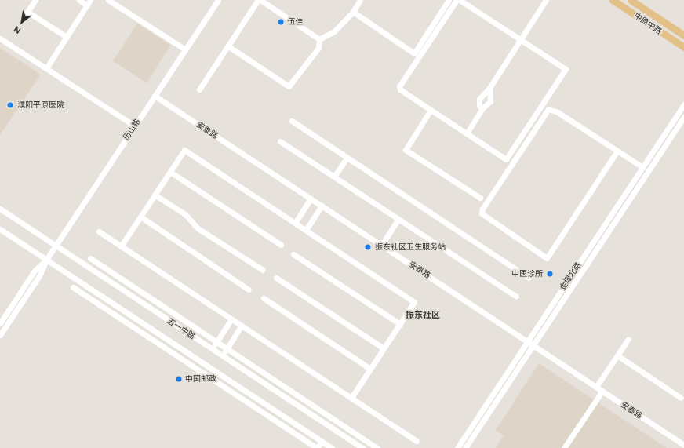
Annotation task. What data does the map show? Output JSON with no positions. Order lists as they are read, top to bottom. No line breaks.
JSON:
{"streets":{"main road":["中原中路"],"street":["历山路","安泰路","金堤北路","五一中路"]},"crossings":[["历山路","安泰路"],["历山路","五一中路"],["安泰路","金堤北路"]],"districts":["振东社区"],"places":["伍佳","濮阳平原医院","振东社区卫生服务站","中医诊所","中国邮政"],"north":"bottom left"}
